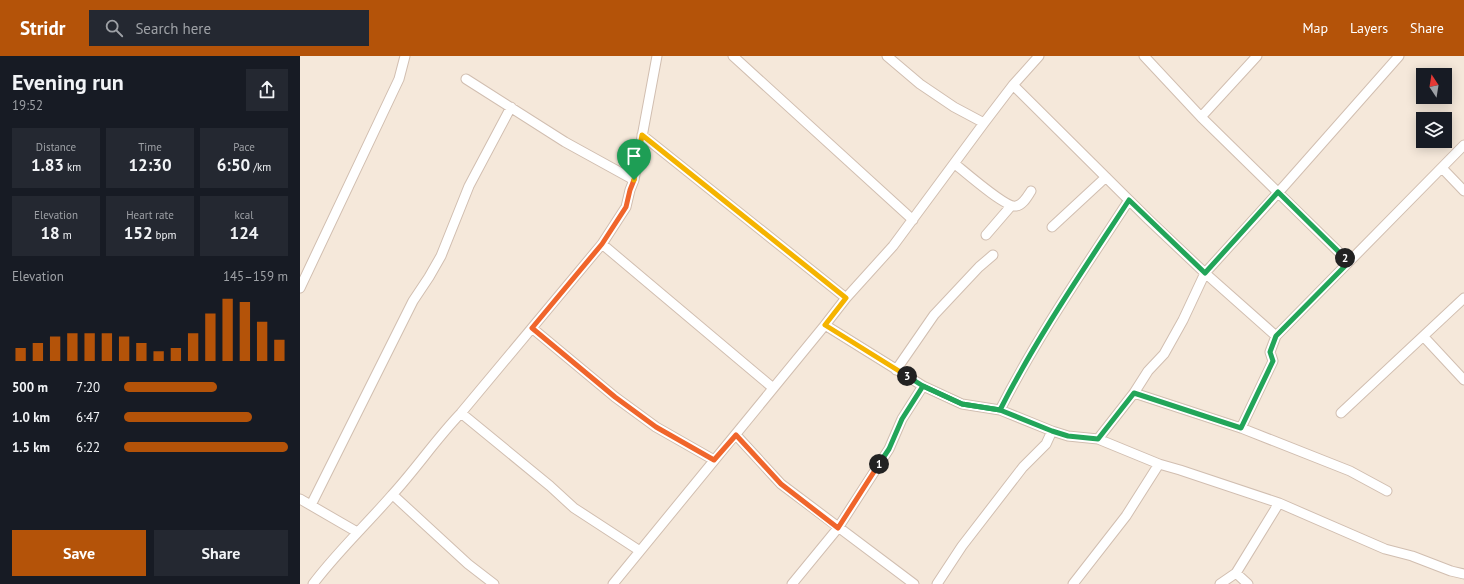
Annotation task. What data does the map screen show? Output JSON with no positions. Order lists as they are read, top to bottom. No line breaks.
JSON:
{"north":"top","page":{"header":"Stridr","search":"Search here","nav":["Map","Layers","Share"],"heading":["Evening run","19:52"],"stats":[["Distance","1.83 km"],["Time","12:30"],["Pace","6:50 /km"],["Elevation","18 m"],["Heart rate","152 bpm"],["kcal","124"]],"pins":["2","3","1"],"chart":["Elevation","145–159 m"],"list":[{"name":"500 m","note":"7:20"},{"name":"1.0 km","note":"6:47"},{"name":"1.5 km","note":"6:22"}],"buttons":["Save","Share"]}}
